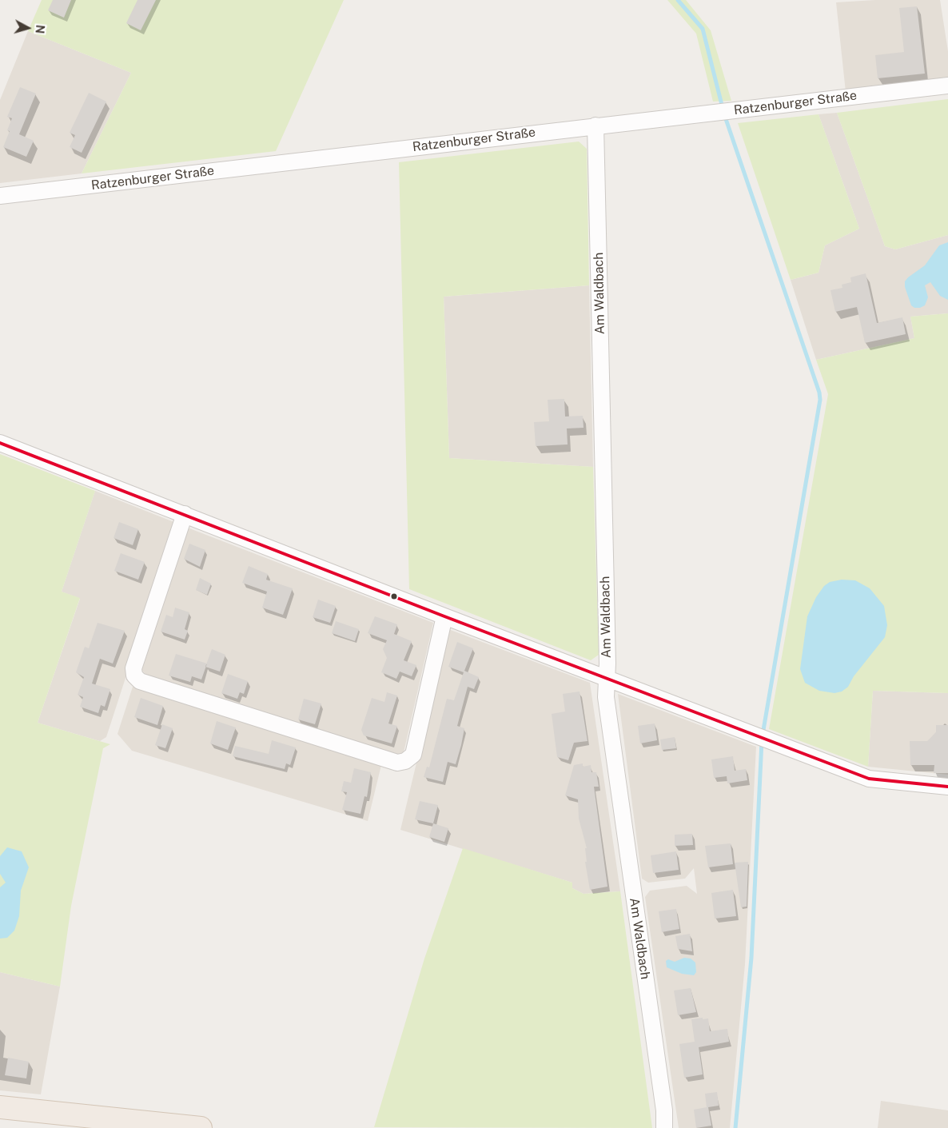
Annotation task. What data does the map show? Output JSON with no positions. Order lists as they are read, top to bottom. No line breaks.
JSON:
{"streets":{"street":["Ratzenburger Straße","Am Waldbach"]},"crossings":[["Ratzenburger Straße","Am Waldbach"]],"north":"right"}
